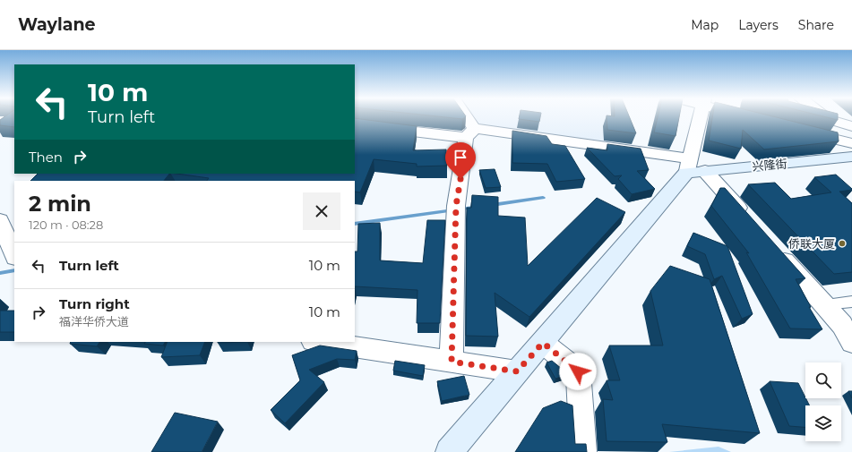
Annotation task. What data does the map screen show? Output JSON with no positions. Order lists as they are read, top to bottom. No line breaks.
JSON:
{"streets":{"street":["兴隆街"]},"places":["侨联大厦"],"page":{"header":"Waylane","nav":["Map","Layers","Share"],"turn":["10 m","Turn left"],"then":"Then","heading":["2 min","120 m · 08:28"],"list":[{"name":"Turn left","value":"10 m"},{"name":"Turn right","note":"福洋华侨大道","value":"10 m"}]}}
